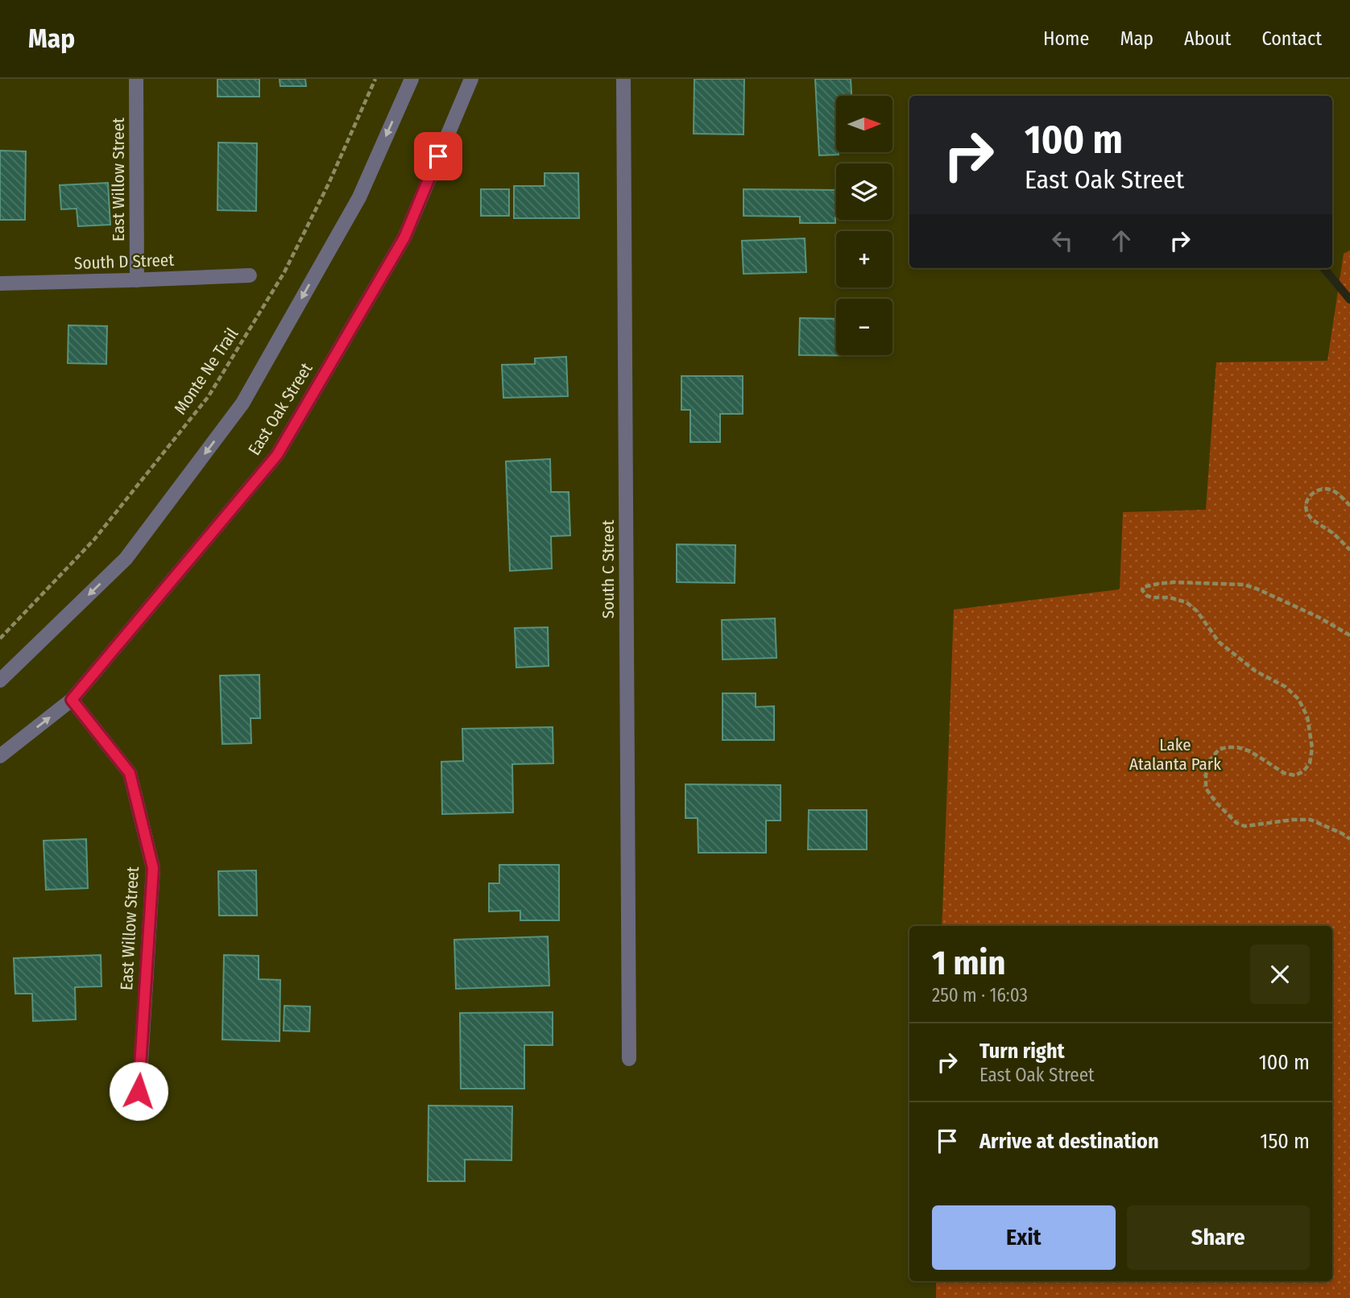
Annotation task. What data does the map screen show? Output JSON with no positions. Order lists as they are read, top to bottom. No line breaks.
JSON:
{"streets":{"street":["East Willow Street","South D Street","East Oak Street","South C Street"],"path":["Monte Ne Trail"]},"crossings":[["East Willow Street","South D Street"],["East Willow Street","East Oak Street"]],"parks":["Lake Atalanta Park"],"north":"right","page":{"header":"Map","nav":["Home","Map","About","Contact"],"map_buttons":["+","−"],"turn":["100 m","East Oak Street"],"heading":["1 min","250 m · 16:03"],"list":[{"name":"Turn right","note":"East Oak Street","value":"100 m"},{"name":"Arrive at destination","value":"150 m"}],"buttons":["Exit","Share"]}}
